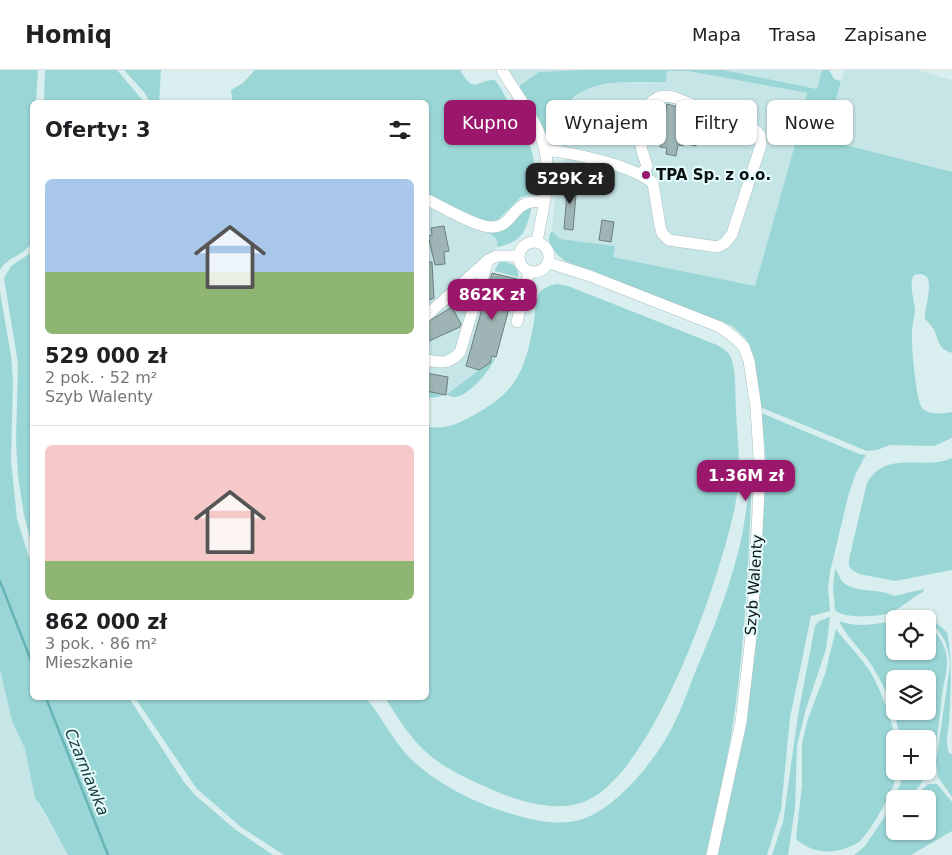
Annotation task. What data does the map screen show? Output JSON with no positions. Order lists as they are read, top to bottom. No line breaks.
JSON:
{"streets":{"street":["Szyb Walenty"]},"water":["Czarniawka"],"places":["TPA Sp. z o.o."],"page":{"header":"Homiq","nav":["Mapa","Trasa","Zapisane"],"chip":["Kupno","Wynajem","Filtry","Nowe"],"heading":"Oferty: 3","list":[{"name":"529 000 zł","note":"2 pok. · 52 m² · Szyb Walenty"},{"name":"862 000 zł","note":"3 pok. · 86 m² · Mieszkanie"}],"price":["529K zł","862K zł","1.36M zł"],"map_buttons":["+","−"]}}
